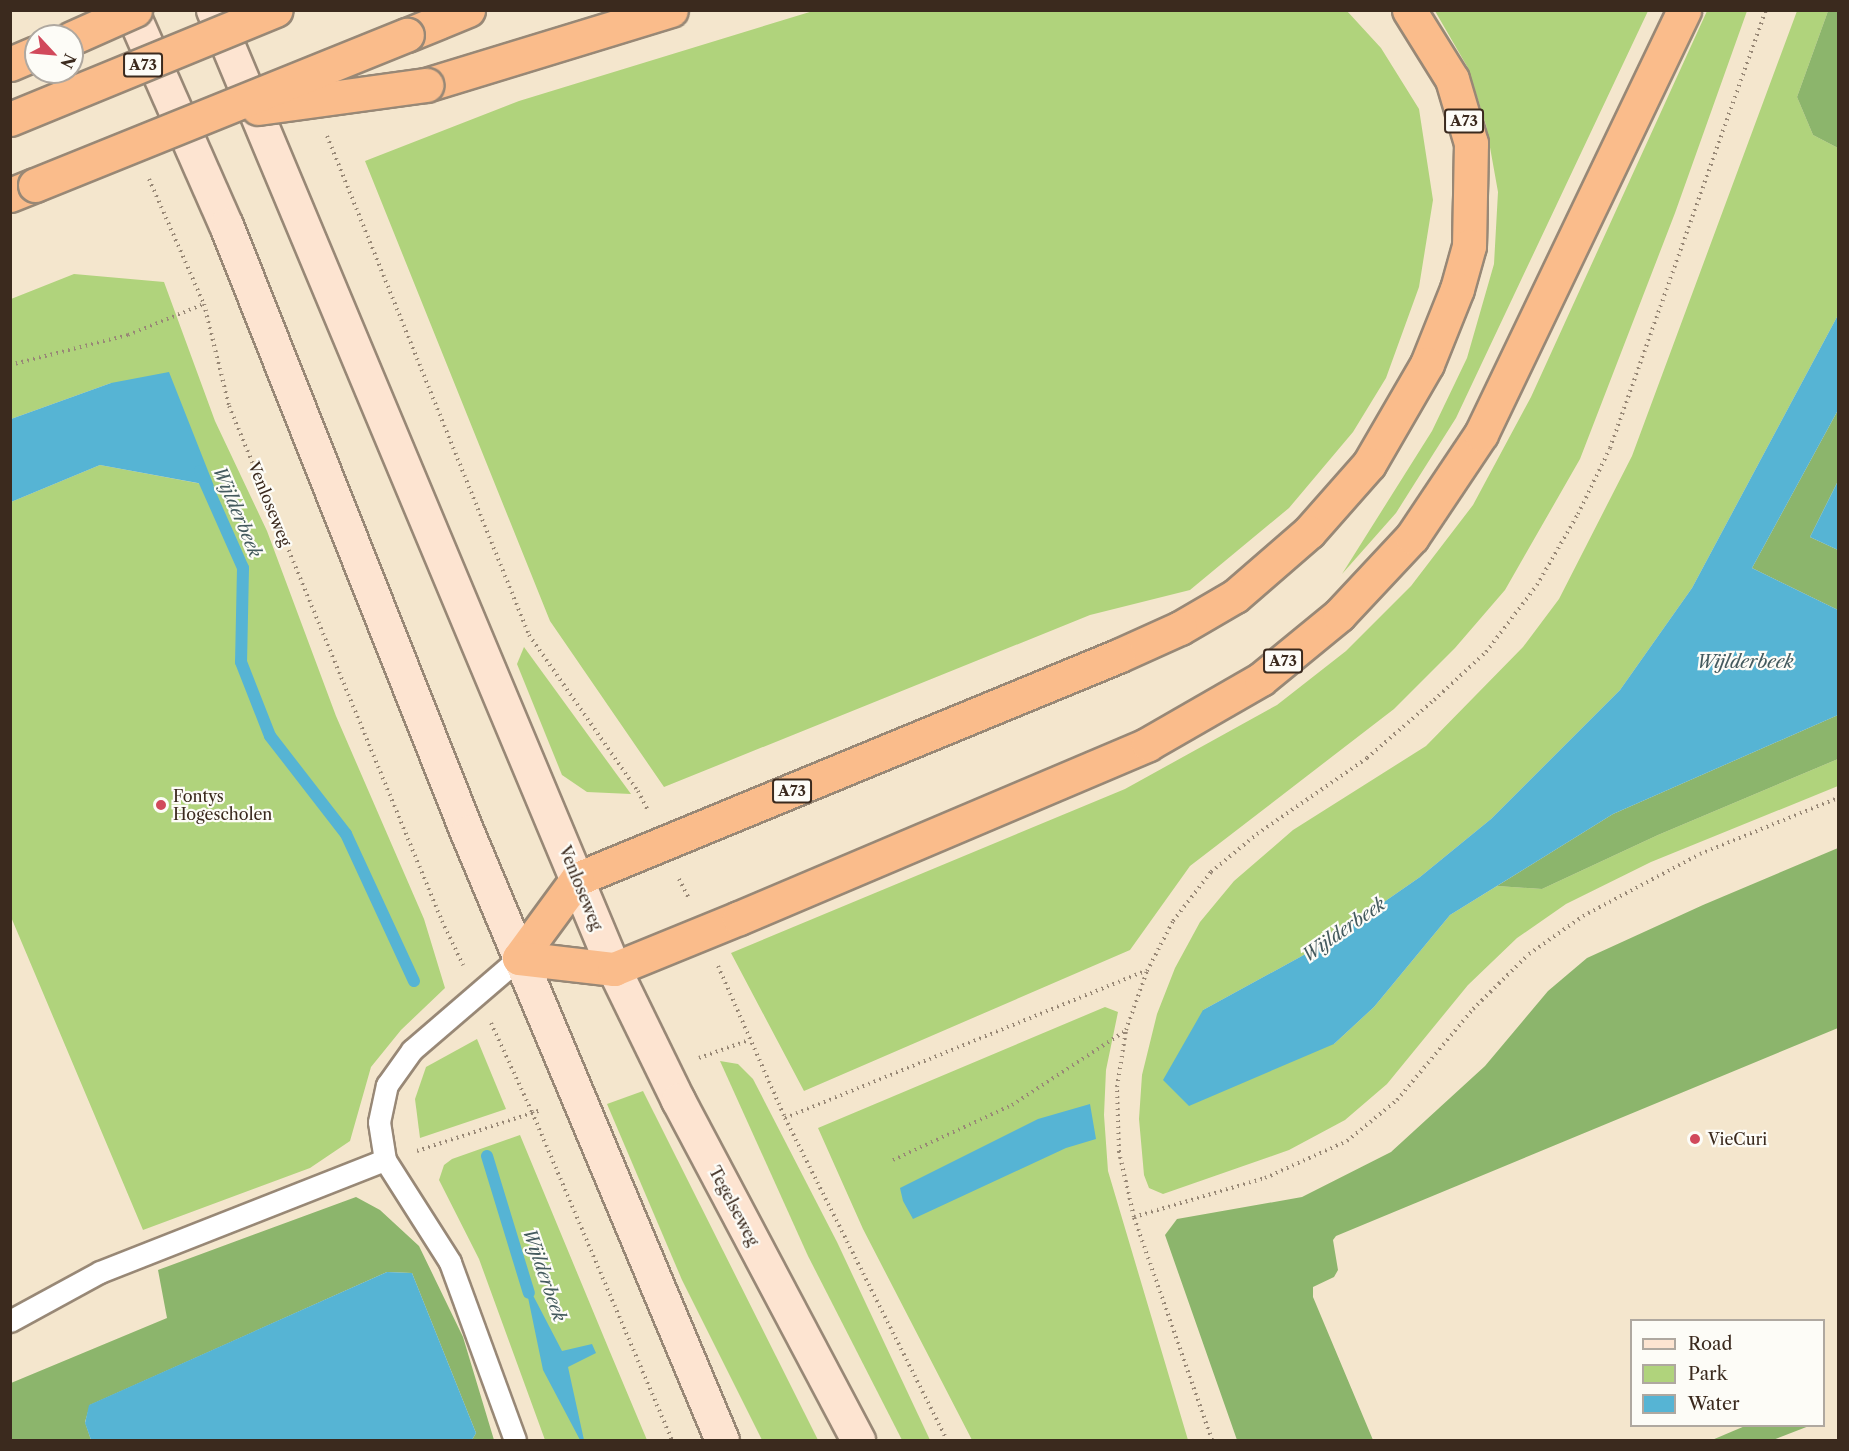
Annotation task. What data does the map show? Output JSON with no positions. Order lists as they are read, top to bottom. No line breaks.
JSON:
{"streets":{"highway":["A73"],"main road":["Venloseweg","Tegelseweg"]},"crossings":[["A73","Venloseweg"],["A73","Tegelseweg"],["Venloseweg","Tegelseweg"]],"water":["Wijlderbeek"],"places":["Fontys Hogescholen","VieCuri"],"legend":["Road","Park","Water"],"north":"bottom right"}
